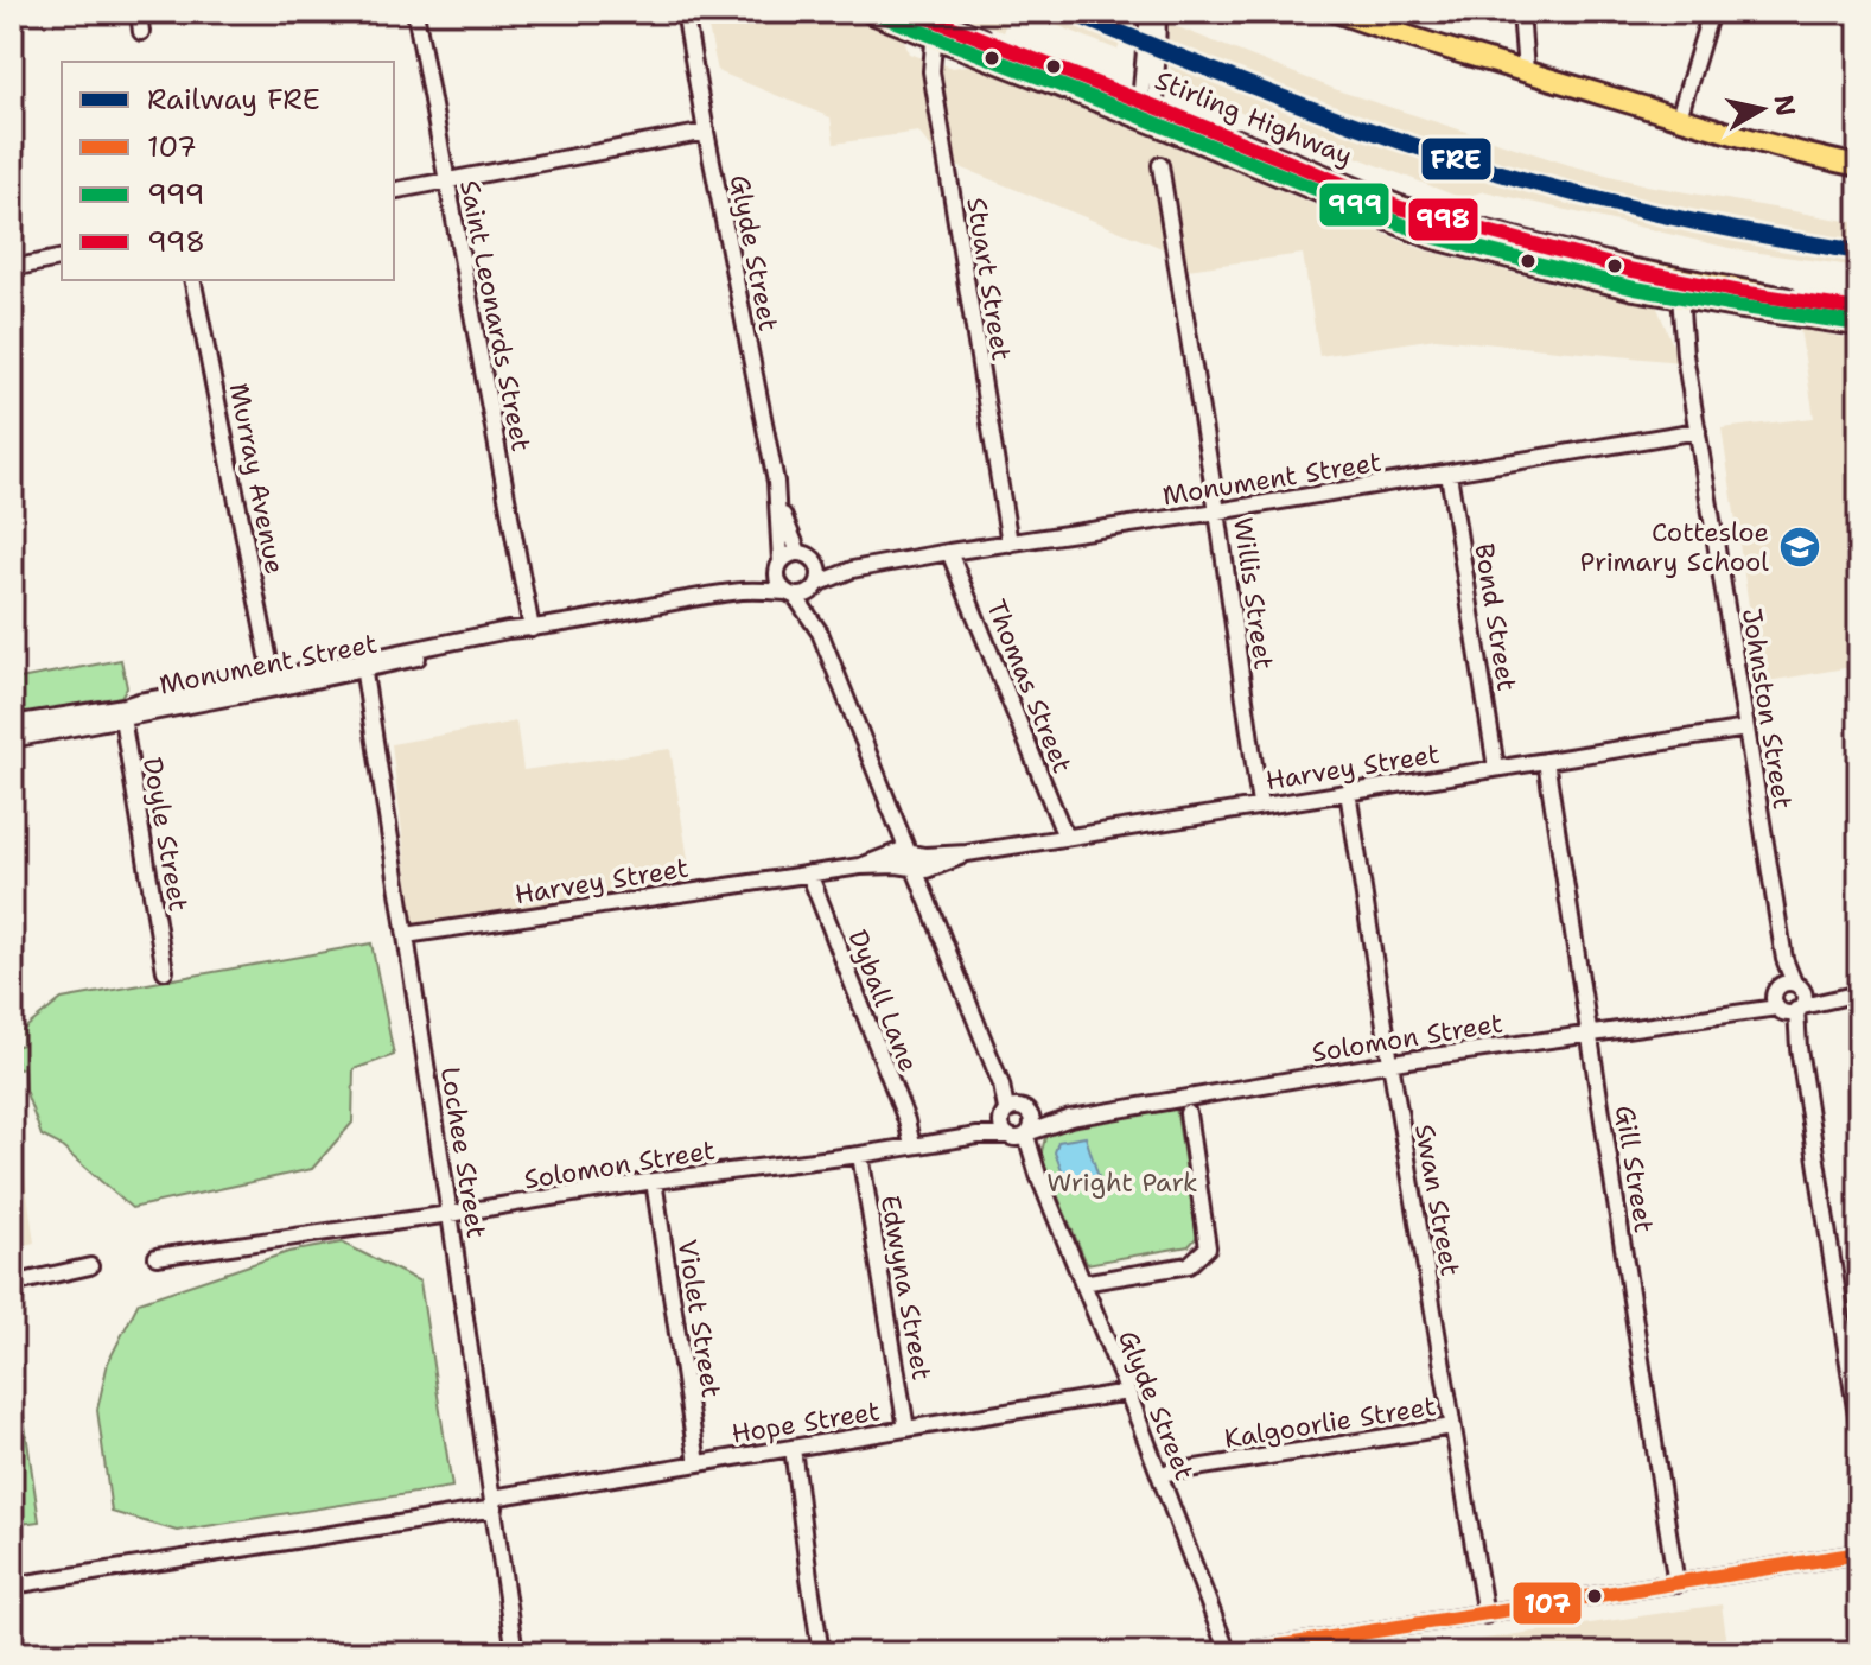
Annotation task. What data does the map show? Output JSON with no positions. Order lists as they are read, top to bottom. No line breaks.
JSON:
{"streets":{"highway":["Stirling Highway"],"street":["Glyde Street","Stuart Street","Saint Leonards Street","Murray Avenue","Monument Street","Willis Street","Bond Street","Thomas Street","Johnston Street","Harvey Street","Doyle Street","Dyball Lane","Solomon Street","Lochee Street","Gill Street","Swan Street","Edwyna Street","Violet Street","Hope Street","Kalgoorlie Street"]},"crossings":[["Stirling Highway","Stuart Street"],["Stirling Highway","Johnston Street"],["Glyde Street","Monument Street"],["Glyde Street","Harvey Street"],["Glyde Street","Solomon Street"],["Glyde Street","Hope Street"],["Glyde Street","Kalgoorlie Street"],["Stuart Street","Monument Street"],["Saint Leonards Street","Monument Street"],["Murray Avenue","Monument Street"],["Monument Street","Willis Street"],["Monument Street","Bond Street"],["Monument Street","Thomas Street"],["Monument Street","Johnston Street"],["Monument Street","Doyle Street"],["Monument Street","Lochee Street"],["Willis Street","Harvey Street"],["Bond Street","Harvey Street"],["Thomas Street","Harvey Street"],["Johnston Street","Harvey Street"],["Johnston Street","Solomon Street"],["Harvey Street","Dyball Lane"],["Harvey Street","Lochee Street"],["Harvey Street","Gill Street"],["Harvey Street","Swan Street"],["Dyball Lane","Solomon Street"],["Solomon Street","Lochee Street"],["Solomon Street","Gill Street"],["Solomon Street","Swan Street"],["Solomon Street","Edwyna Street"],["Solomon Street","Violet Street"],["Lochee Street","Hope Street"],["Swan Street","Kalgoorlie Street"],["Edwyna Street","Hope Street"],["Violet Street","Hope Street"]],"parks":["Wright Park"],"places":{"school or university":["Cottesloe Primary School"]},"lines":["rail line FRE","transit line 999","transit line 998","transit line 107"],"legend":["Railway FRE","107","999","998"],"north":"right"}
